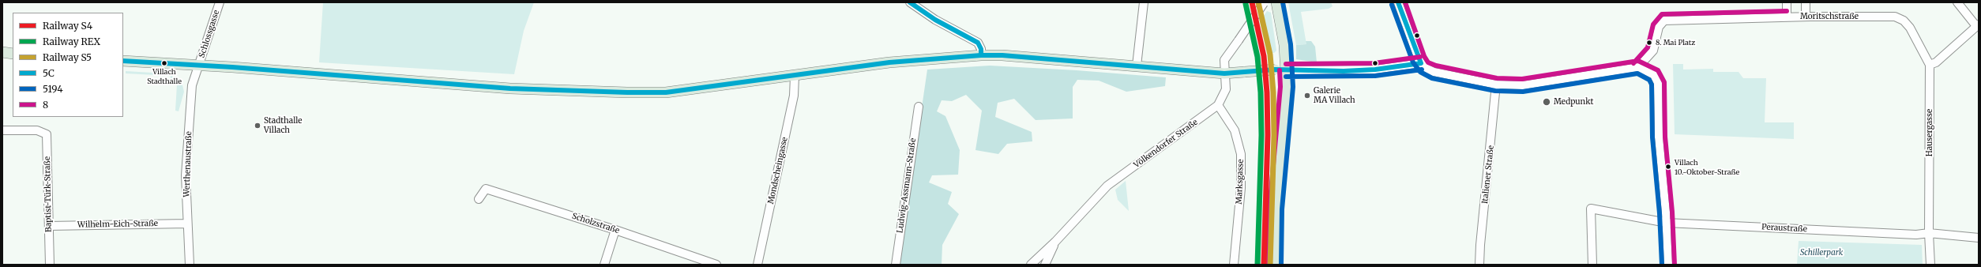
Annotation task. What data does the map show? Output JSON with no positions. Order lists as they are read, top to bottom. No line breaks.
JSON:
{"streets":{"street":["Moritschstraße","Schlossgasse","Hausergasse","Völkendorfer Straße","Werthenaustraße","Mondscheingasse","Italiener Straße","Marksgasse","Ludwig-Assmann-Straße","Baptist-Türk-Straße","Scholzstraße","Wilhelm-Eich-Straße","Peraustraße"]},"crossings":[["Moritschstraße","Hausergasse"],["Schlossgasse","Werthenaustraße"],["Hausergasse","Peraustraße"],["Völkendorfer Straße","Marksgasse"],["Werthenaustraße","Wilhelm-Eich-Straße"],["Baptist-Türk-Straße","Wilhelm-Eich-Straße"]],"parks":["Schillerpark"],"places":["8. Mai Platz","Villach Stadthalle","Galerie MA Villach","Medpunkt","Stadthalle Villach","Villach 10.-Oktober-Straße"],"lines":["rail line S4","rail line S5","transit line 5C","transit line 5194","transit line 8","rail line REX"],"legend":["Railway S4","Railway REX","Railway S5","5C","5194","8"]}
